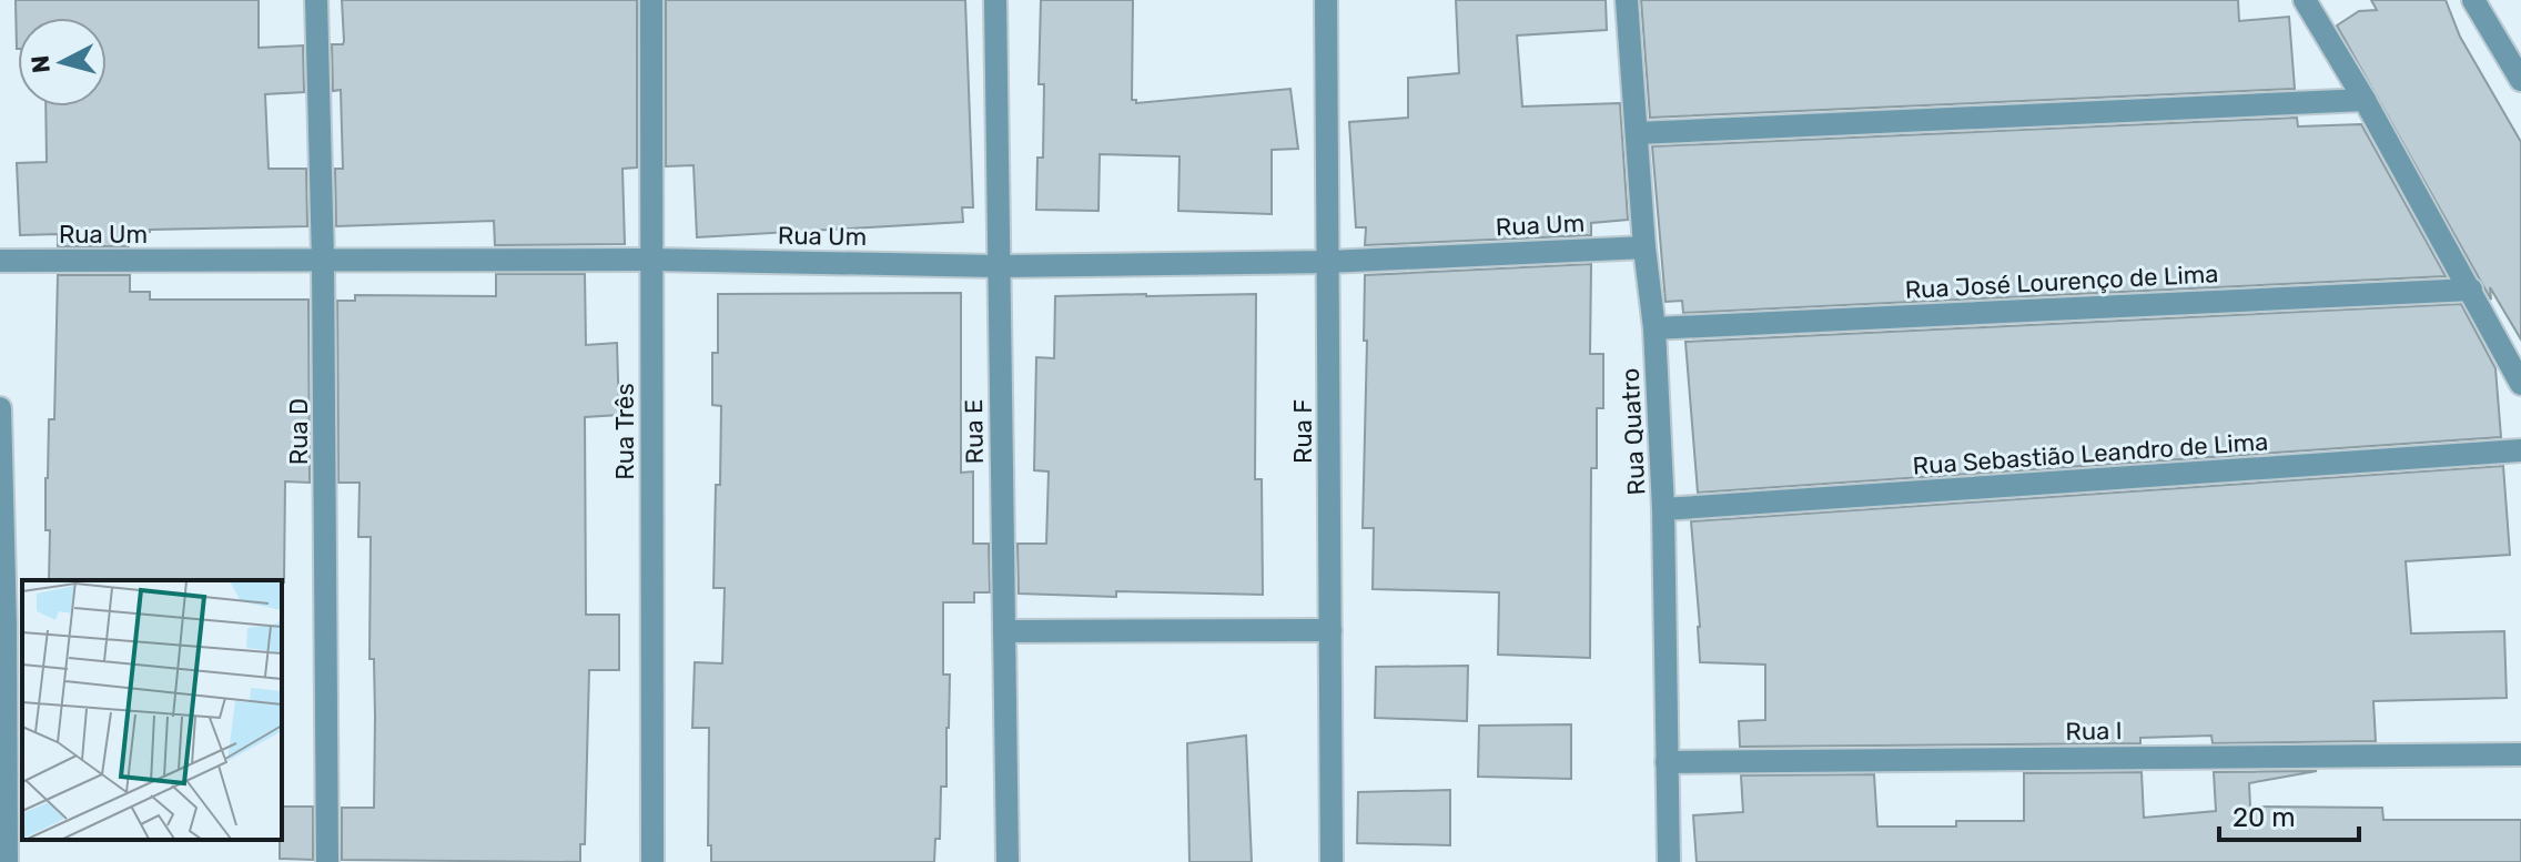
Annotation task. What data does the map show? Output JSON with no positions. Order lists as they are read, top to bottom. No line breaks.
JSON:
{"streets":{"street":["Rua Um","Rua José Lourenço de Lima","Rua D","Rua Três","Rua E","Rua F","Rua Quatro","Rua Sebastião Leandro de Lima","Rua I"]},"crossings":[["Rua Um","Rua D"],["Rua Um","Rua Três"],["Rua Um","Rua E"],["Rua Um","Rua F"],["Rua Um","Rua Quatro"],["Rua José Lourenço de Lima","Rua Quatro"],["Rua Quatro","Rua Sebastião Leandro de Lima"],["Rua Quatro","Rua I"]],"scale_bar":"20 m","north":"left"}
